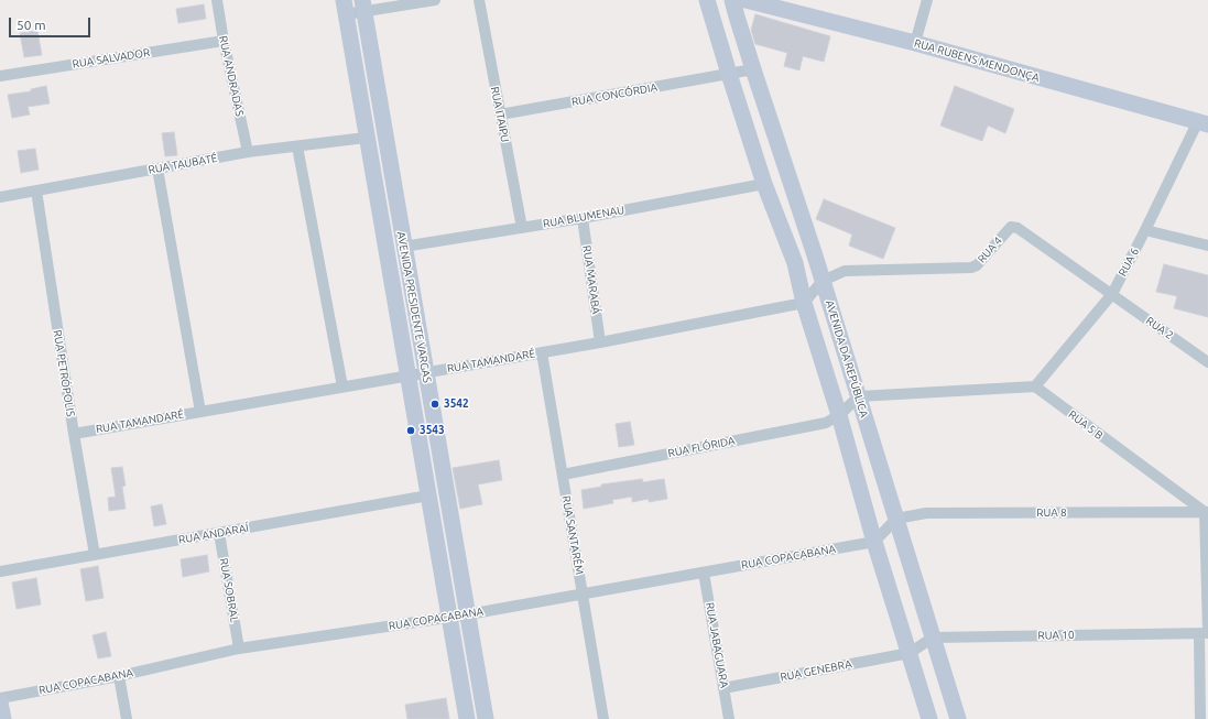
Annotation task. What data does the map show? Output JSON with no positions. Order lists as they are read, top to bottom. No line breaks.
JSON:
{"streets":{"street":["RUA SALVADOR","RUA RUBENS MENDONÇA","RUA ANDRADAS","RUA CONCÓRDIA","RUA ITAIPU","RUA TAUBATÉ","RUA BLUMENAU","RUA 4","RUA 6","RUA MARABÁ","AVENIDA PRESIDENTE VARGAS","RUA 2","AVENIDA DA REPÚBLICA","RUA TAMANDARÉ","RUA PETRÓPOLIS","RUA 5 B","RUA FLÓRIDA","RUA 8","RUA ANDARAÍ","RUA SANTARÉM","RUA COPACABANA","RUA SOBRAL","RUA 10","RUA JABAGUARA","RUA GENEBRA"]},"crossings":[["RUA SALVADOR","RUA ANDRADAS"],["RUA RUBENS MENDONÇA","RUA 6"],["RUA ANDRADAS","RUA TAUBATÉ"],["RUA CONCÓRDIA","RUA ITAIPU"],["RUA CONCÓRDIA","AVENIDA DA REPÚBLICA"],["RUA ITAIPU","RUA BLUMENAU"],["RUA TAUBATÉ","AVENIDA PRESIDENTE VARGAS"],["RUA TAUBATÉ","RUA PETRÓPOLIS"],["RUA BLUMENAU","RUA MARABÁ"],["RUA BLUMENAU","AVENIDA PRESIDENTE VARGAS"],["RUA 4","RUA 6"],["RUA 4","RUA 2"],["RUA 4","AVENIDA DA REPÚBLICA"],["RUA 4","RUA TAMANDARÉ"],["RUA 6","RUA 2"],["RUA 6","RUA 5 B"],["RUA MARABÁ","RUA TAMANDARÉ"],["AVENIDA PRESIDENTE VARGAS","RUA TAMANDARÉ"],["AVENIDA PRESIDENTE VARGAS","RUA ANDARAÍ"],["AVENIDA PRESIDENTE VARGAS","RUA COPACABANA"],["AVENIDA DA REPÚBLICA","RUA 8"],["AVENIDA DA REPÚBLICA","RUA 10"],["RUA TAMANDARÉ","RUA PETRÓPOLIS"],["RUA TAMANDARÉ","RUA SANTARÉM"],["RUA PETRÓPOLIS","RUA ANDARAÍ"],["RUA 5 B","RUA 8"],["RUA FLÓRIDA","RUA SANTARÉM"],["RUA ANDARAÍ","RUA SOBRAL"],["RUA SANTARÉM","RUA COPACABANA"],["RUA COPACABANA","RUA SOBRAL"],["RUA COPACABANA","RUA JABAGUARA"],["RUA JABAGUARA","RUA GENEBRA"]],"places":["3542","3543"],"scale_bar":"50 m"}
